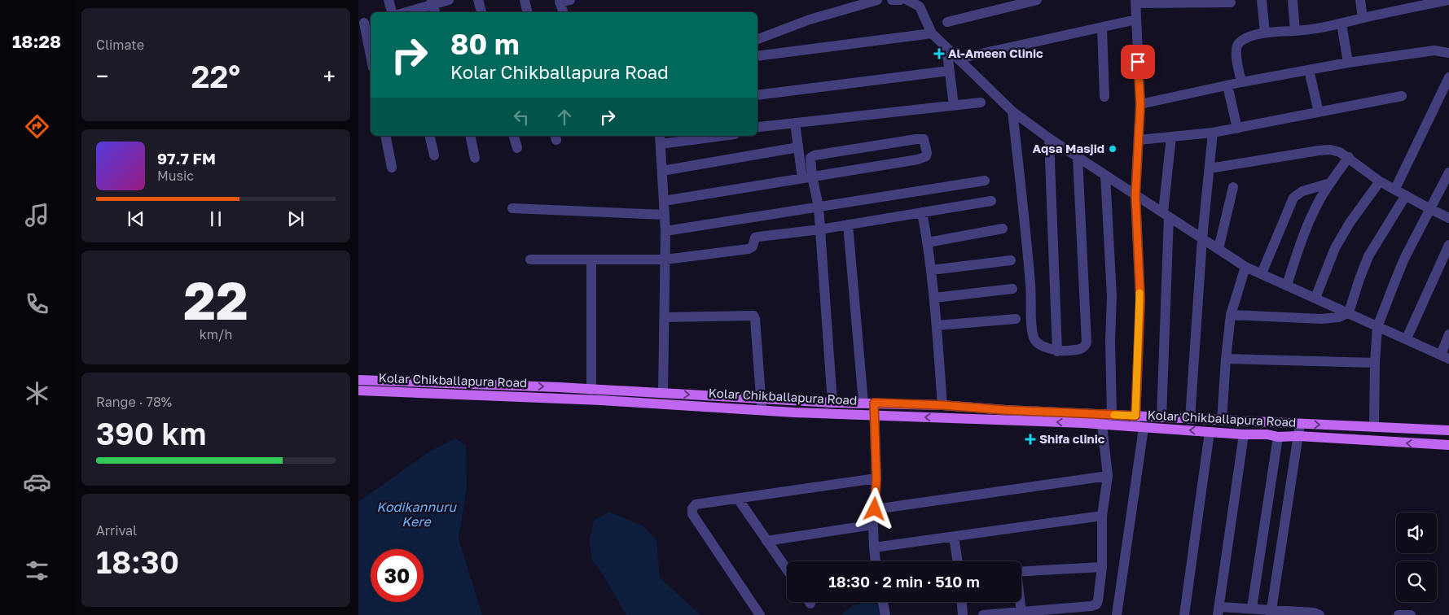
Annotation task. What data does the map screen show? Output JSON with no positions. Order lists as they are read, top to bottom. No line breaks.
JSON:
{"streets":{"main road":["Kolar Chikballapura Road"]},"water":["Kodikannuru Kere"],"places":{"health":["Al-Ameen Clinic","Shifa clinic"],"other":["Aqsa Masjid"]},"page":{"tabs":"18:28","tile":["Climate",["22","km/h"],["Range · 78%","390 km"],["Arrival","18:30"]],"turn":["80 m","Kolar Chikballapura Road"],"heat":["−","22°","+"],"song":["97.7 FM","Music"],"limit":"30","trip":"18:30 · 2 min · 510 m"}}
